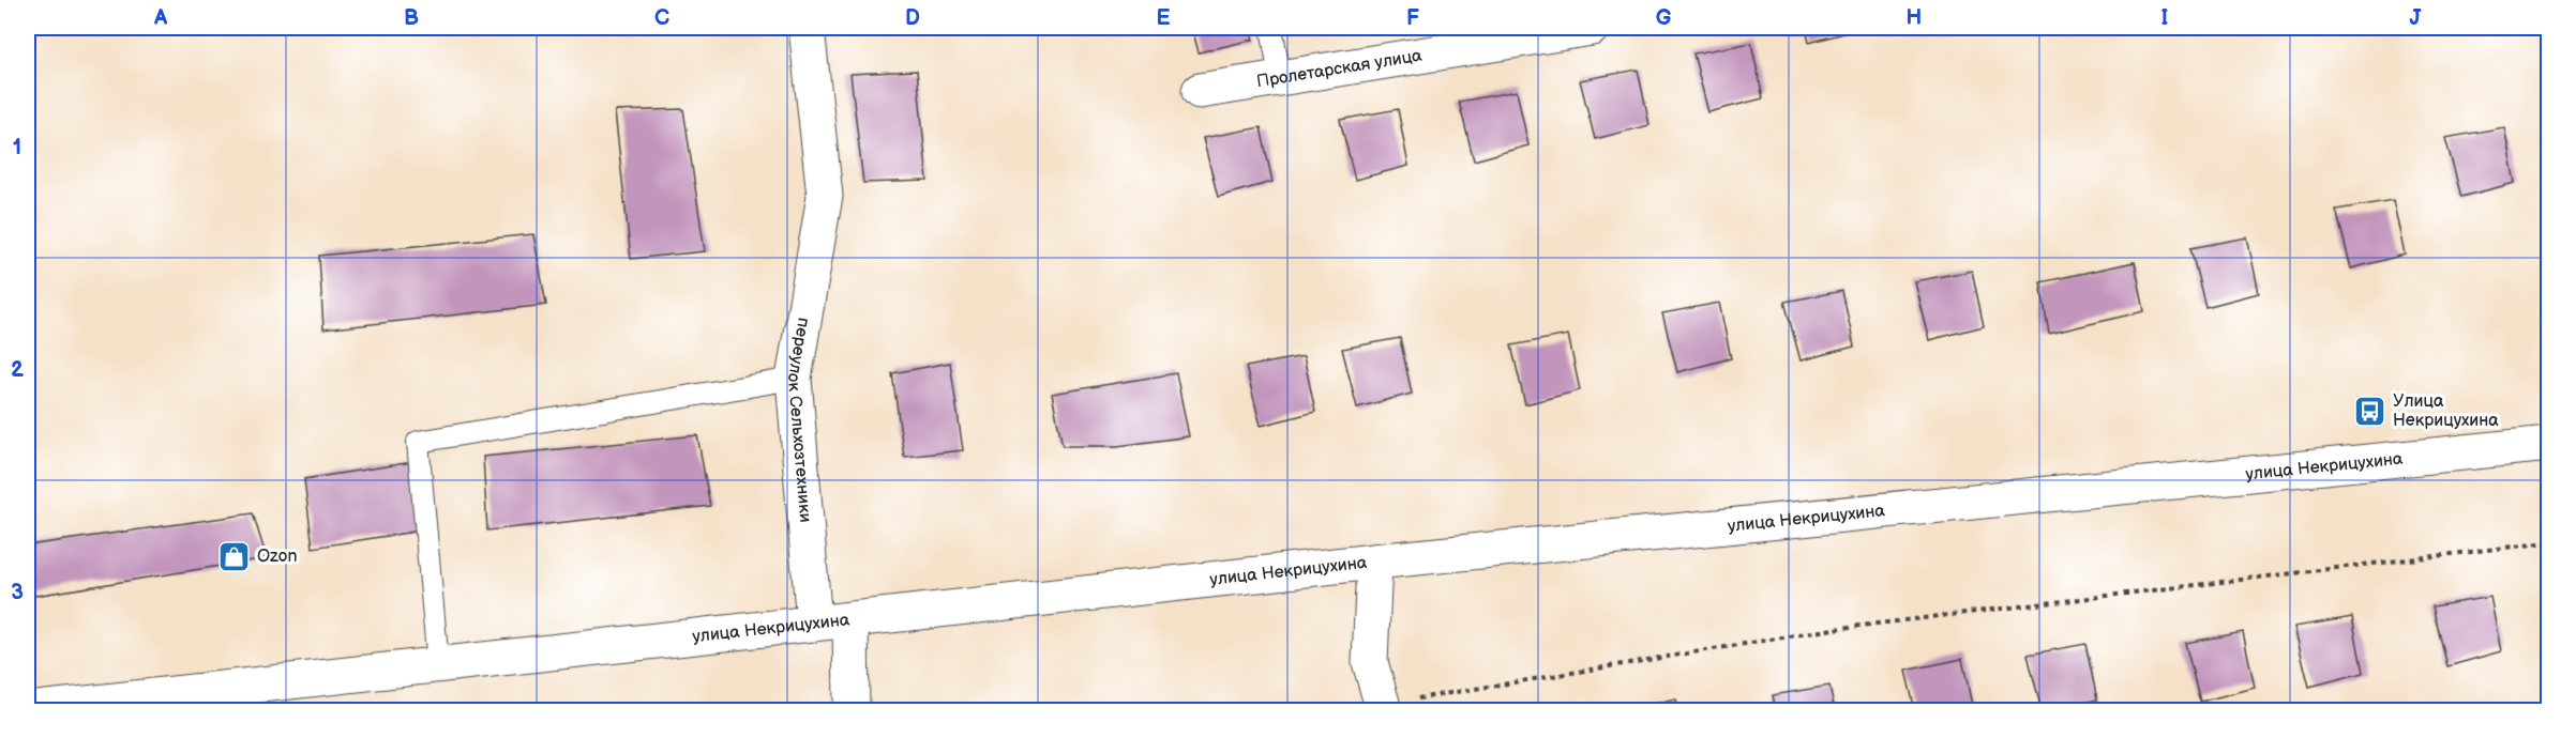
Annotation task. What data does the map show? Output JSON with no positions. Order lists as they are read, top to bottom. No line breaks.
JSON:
{"streets":{"street":["Пролетарская улица","переулок Сельхозтехники","улица Некрицухина"]},"crossings":[["переулок Сельхозтехники","улица Некрицухина"]],"places":{"bus stop":["Улица Некрицухина"],"shop":["Ozon"]},"grid":{"columns":["A","B","C","D","E","F","G","H","I","J"],"rows":["1","2","3"]}}
